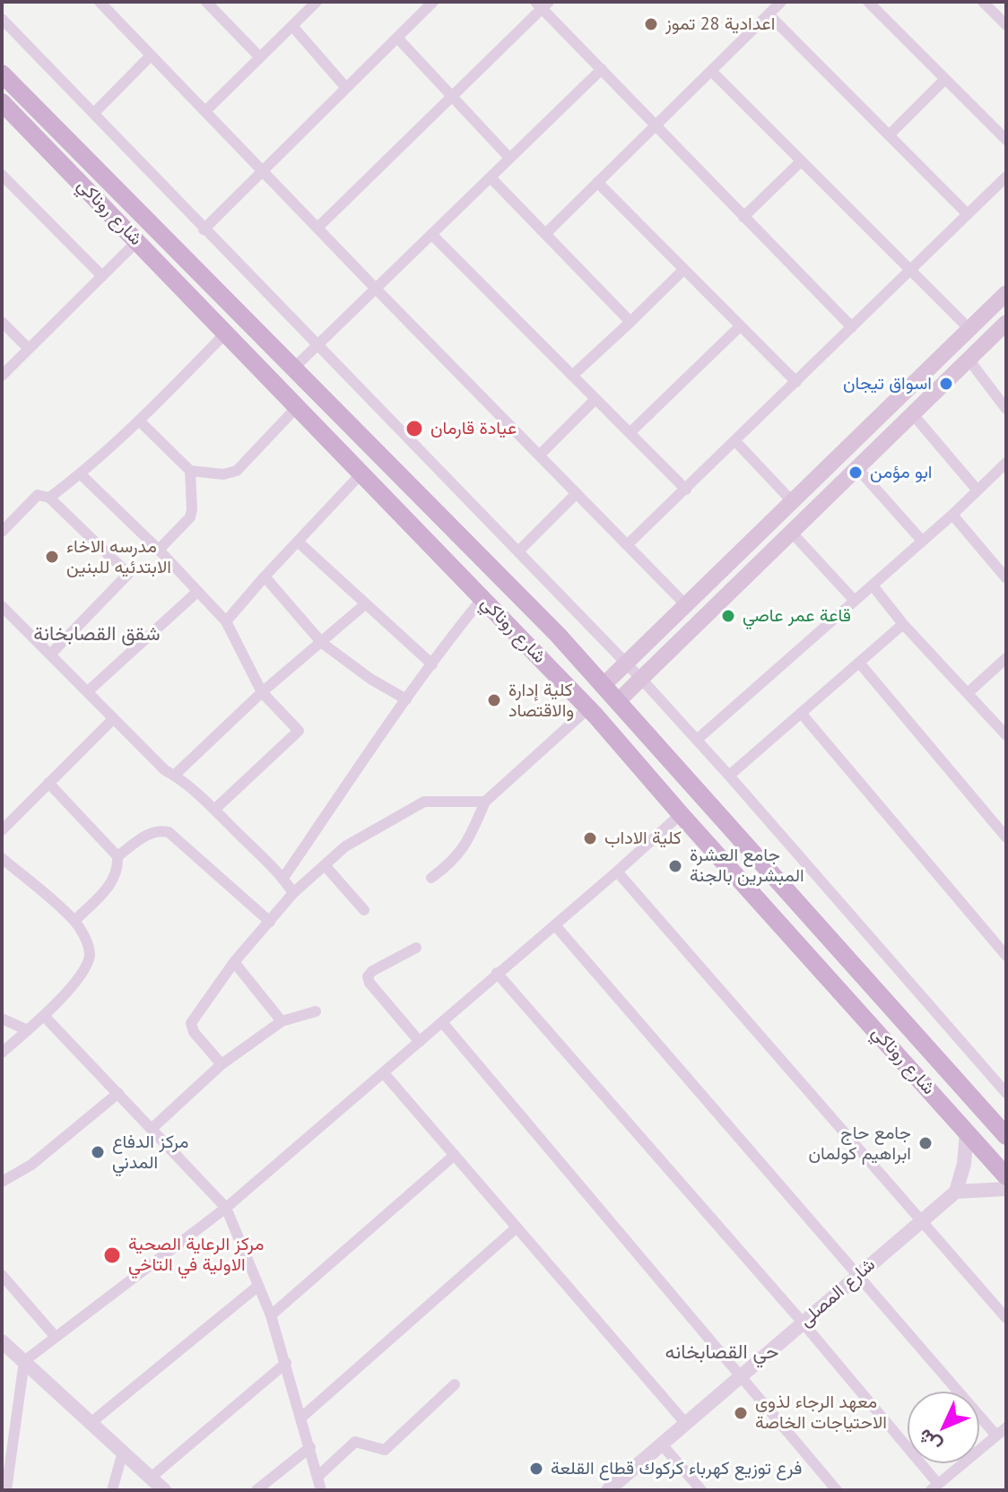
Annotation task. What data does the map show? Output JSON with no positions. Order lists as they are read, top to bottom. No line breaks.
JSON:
{"streets":{"main road":["شارع روناكي"],"street":["شارع المصلى"]},"districts":["شقق القصابخانة","حي القصابخانه"],"places":["اعدادية 28 تموز","اسواق تيجان","عيادة قارمان","ابو مؤمن","مدرسه الاخاء الابتدئيه للبنين","قاعة عمر عاصي","كلية إدارة والاقتصاد","كلية الاداب","جامع العشرة المبشرين بالجنة","جامع حاج ابراهيم كولمان","مركز الدفاع المدني","مركز الرعاية الصحية الاولية في التاخي","معهد الرجاء لذوي الاحتياجات الخاصة","فرع توزيع كهرباء كركوك قطاع القلعة"],"north":"bottom left"}
